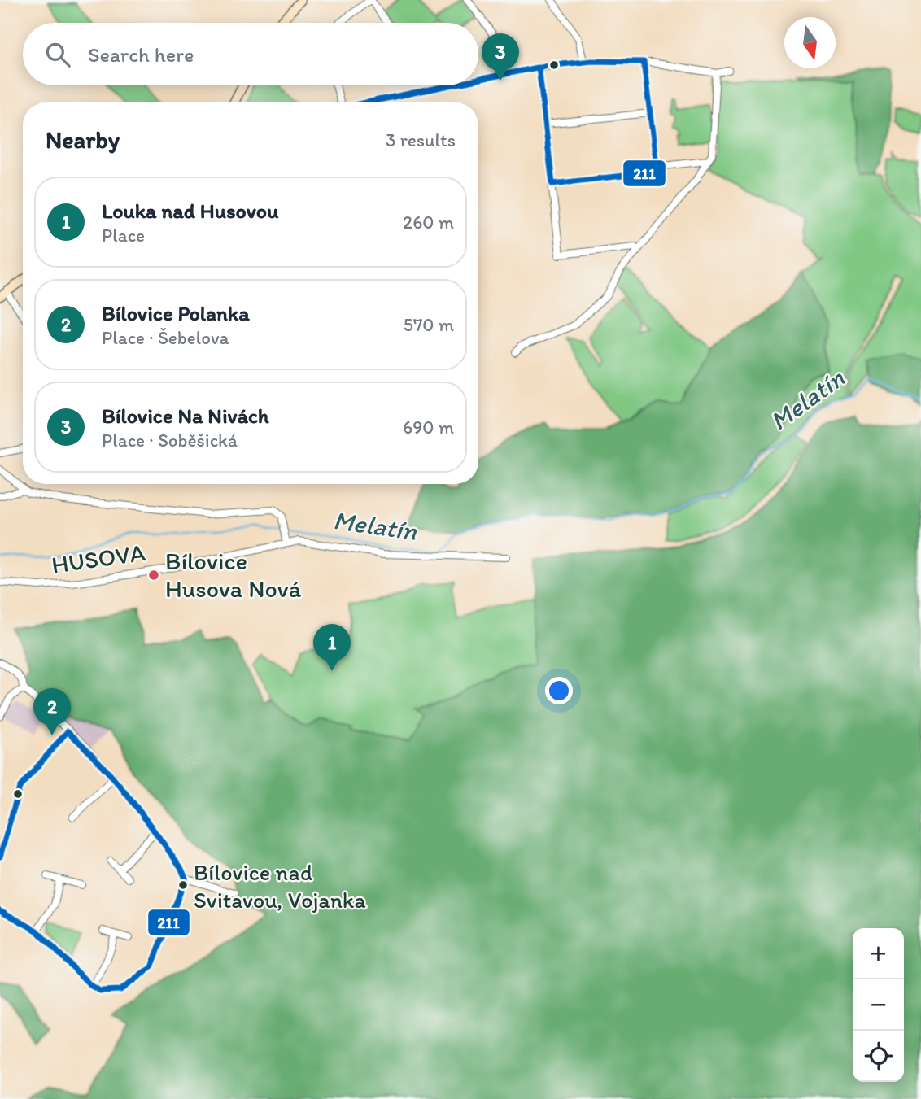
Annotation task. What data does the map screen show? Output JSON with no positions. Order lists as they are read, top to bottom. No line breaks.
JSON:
{"streets":{"street":["HUSOVA"]},"water":["Melatín"],"places":["Bílovice Husova Nová","Bílovice nad Svitavou, Vojanka"],"lines":["transit line 211"],"north":"bottom","page":{"search":"Search here","pins":["3","1","2"],"heading":["Nearby","3 results"],"list":[{"mark":"1","name":"Louka nad Husovou","note":"Place","value":"260 m"},{"mark":"2","name":"Bílovice Polanka","note":"Place · Šebelova","value":"570 m"},{"mark":"3","name":"Bílovice Na Nivách","note":"Place · Soběšická","value":"690 m"}],"map_buttons":["+","−"]}}
